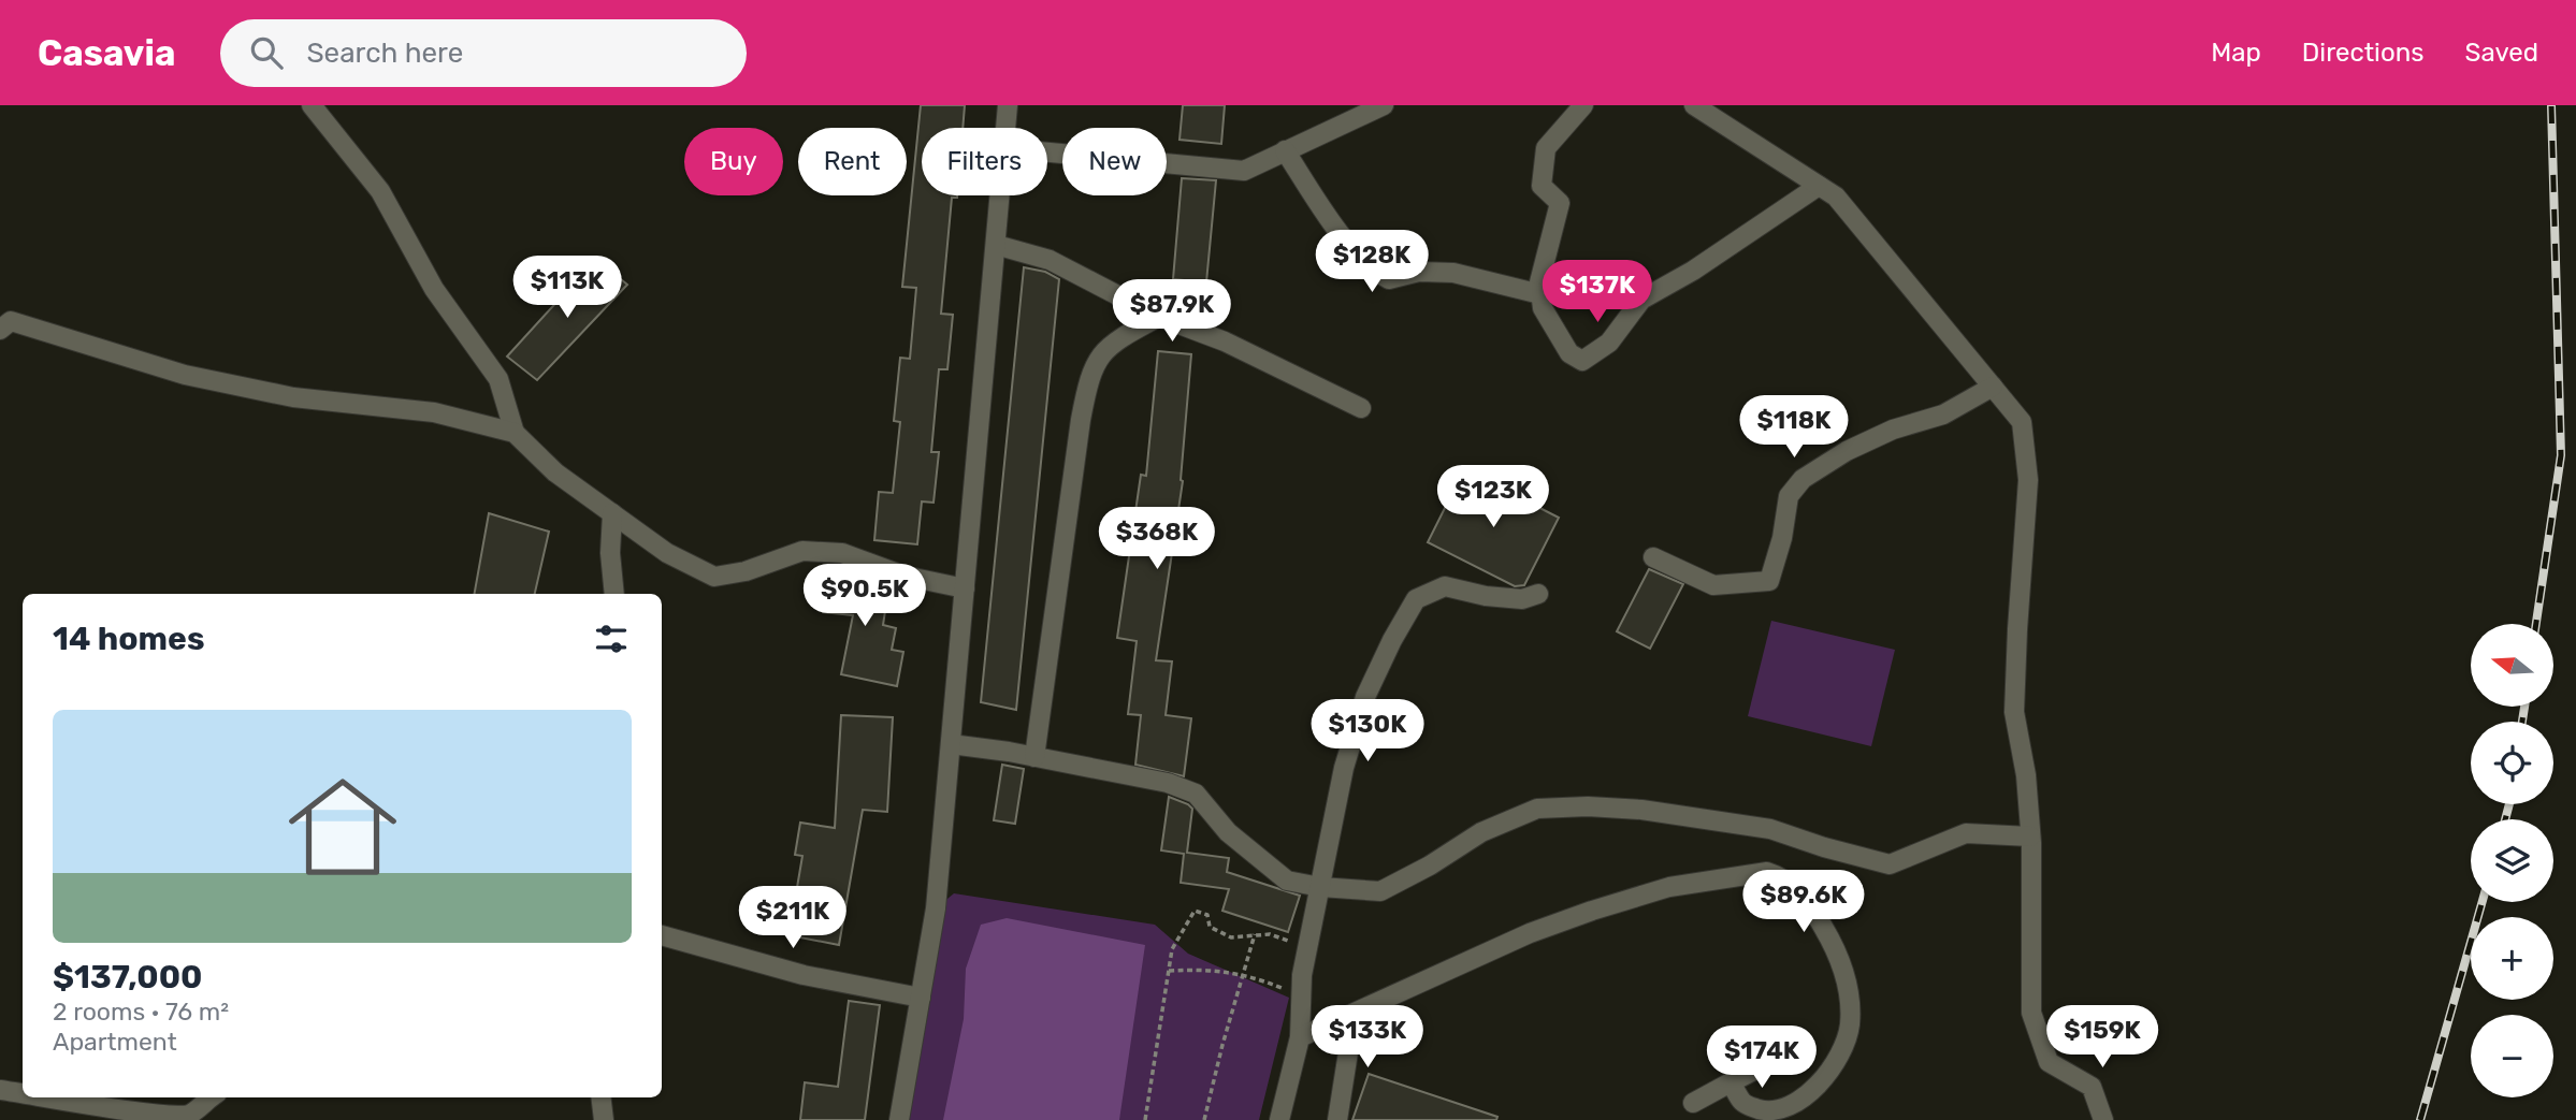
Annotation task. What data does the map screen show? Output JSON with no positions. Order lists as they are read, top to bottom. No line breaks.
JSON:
{"north":"left","page":{"header":"Casavia","search":"Search here","nav":["Map","Directions","Saved"],"chip":["Buy","Rent","Filters","New"],"price":["$128K","$113K","$137K","$87.9K","$118K","$123K","$368K","$90.5K","$130K","$89.6K","$211K","$133K","$159K","$174K"],"heading":"14 homes","map_buttons":["+","−"],"list":[{"name":"$137,000","note":"2 rooms · 76 m² · Apartment"}]}}
